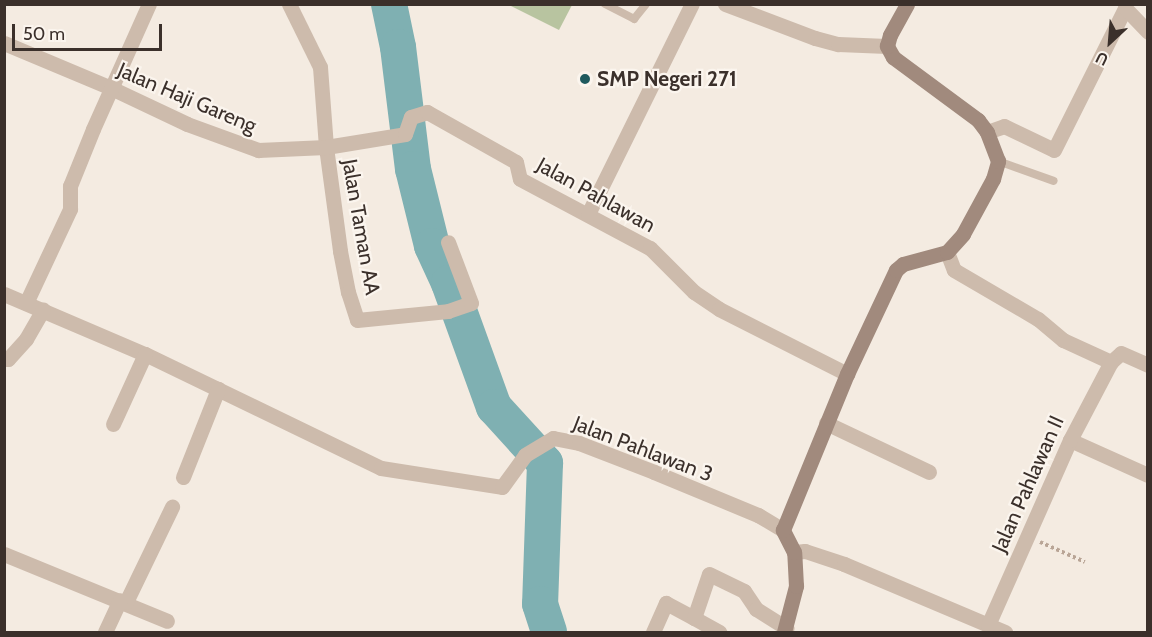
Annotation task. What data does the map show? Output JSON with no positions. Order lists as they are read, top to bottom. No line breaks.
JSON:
{"streets":{"street":["Jalan Haji Gareng","Jalan Pahlawan","Jalan Taman AA","Jalan Pahlawan 3","Jalan Pahlawan II"]},"crossings":[["Jalan Haji Gareng","Jalan Pahlawan"],["Jalan Haji Gareng","Jalan Taman AA"],["Jalan Pahlawan","Jalan Taman AA"]],"places":["SMP Negeri 271"],"scale_bar":"50 m","north":"bottom left"}
